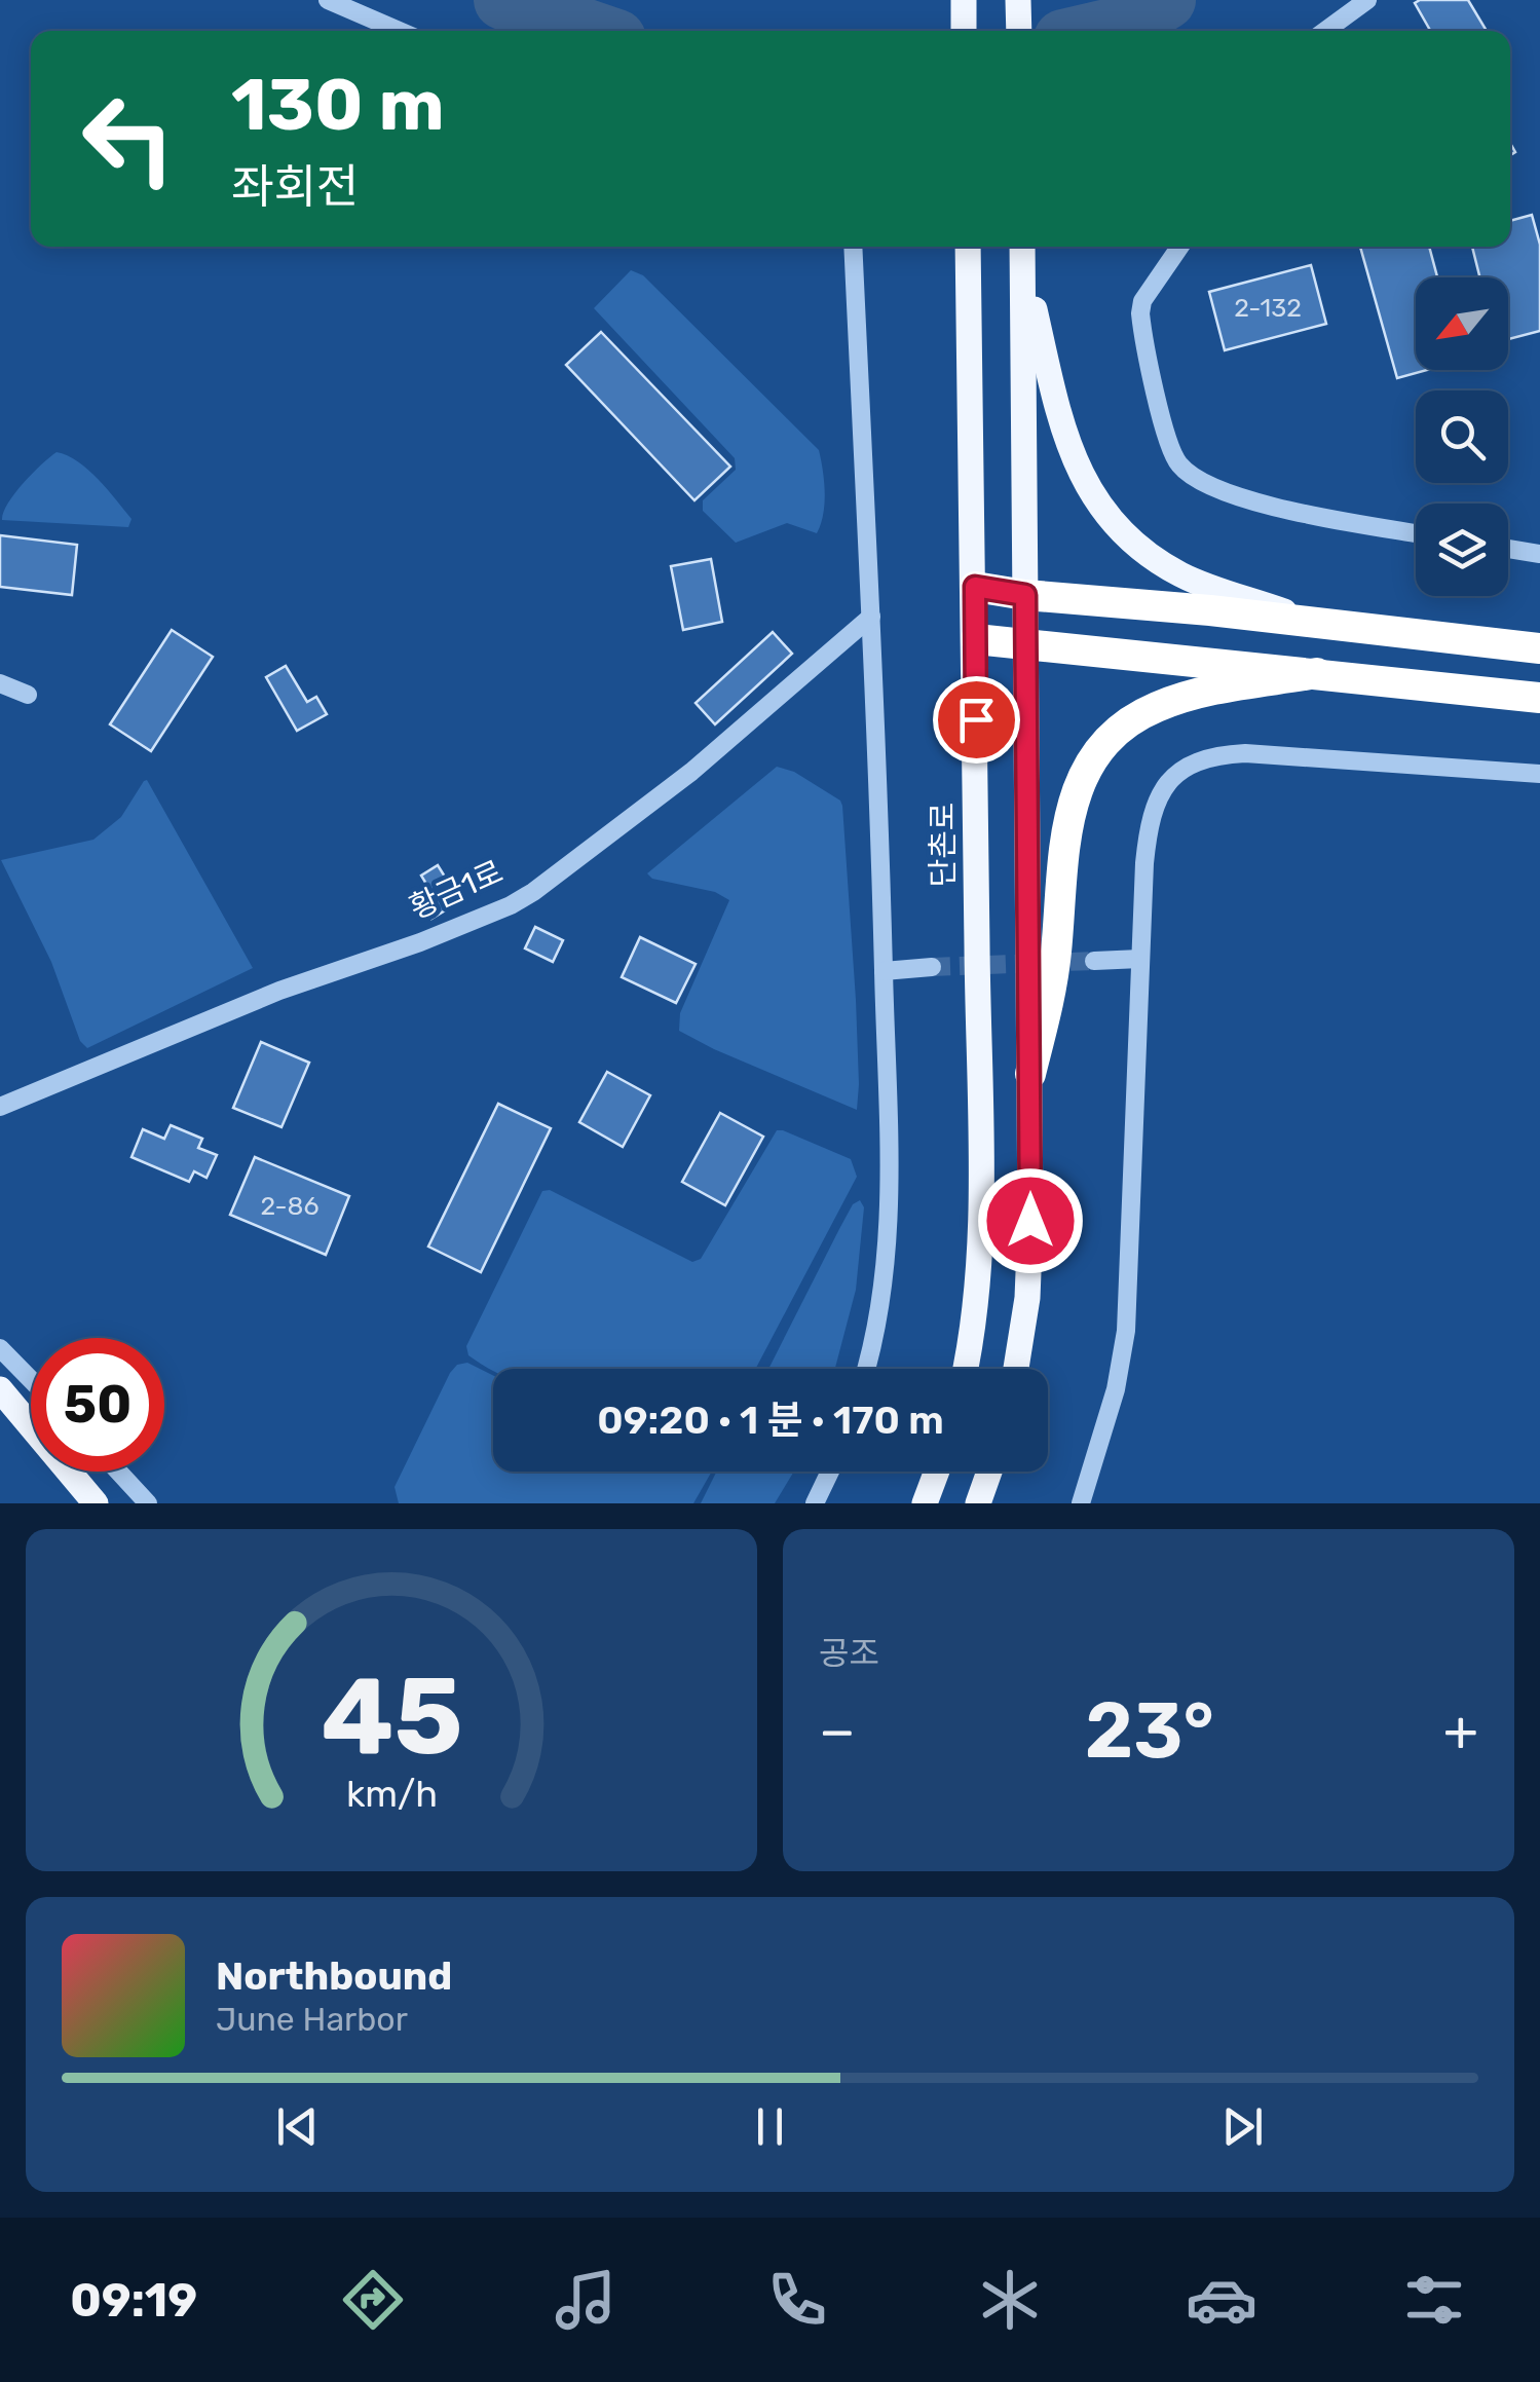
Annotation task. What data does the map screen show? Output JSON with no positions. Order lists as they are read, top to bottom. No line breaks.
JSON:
{"streets":{"main road":["단촌로"],"lane":["황금1로"]},"house_numbers":["2-132","2-86"],"north":"bottom left","page":{"turn":["130 m","좌회전"],"limit":"50","trip":"09:20 · 1 분 · 170 m","tile":"공조","heat":["−","23°","+"],"song":["Northbound","June Harbor"],"tabs":"09:19","gauge":["45","km/h"]}}
